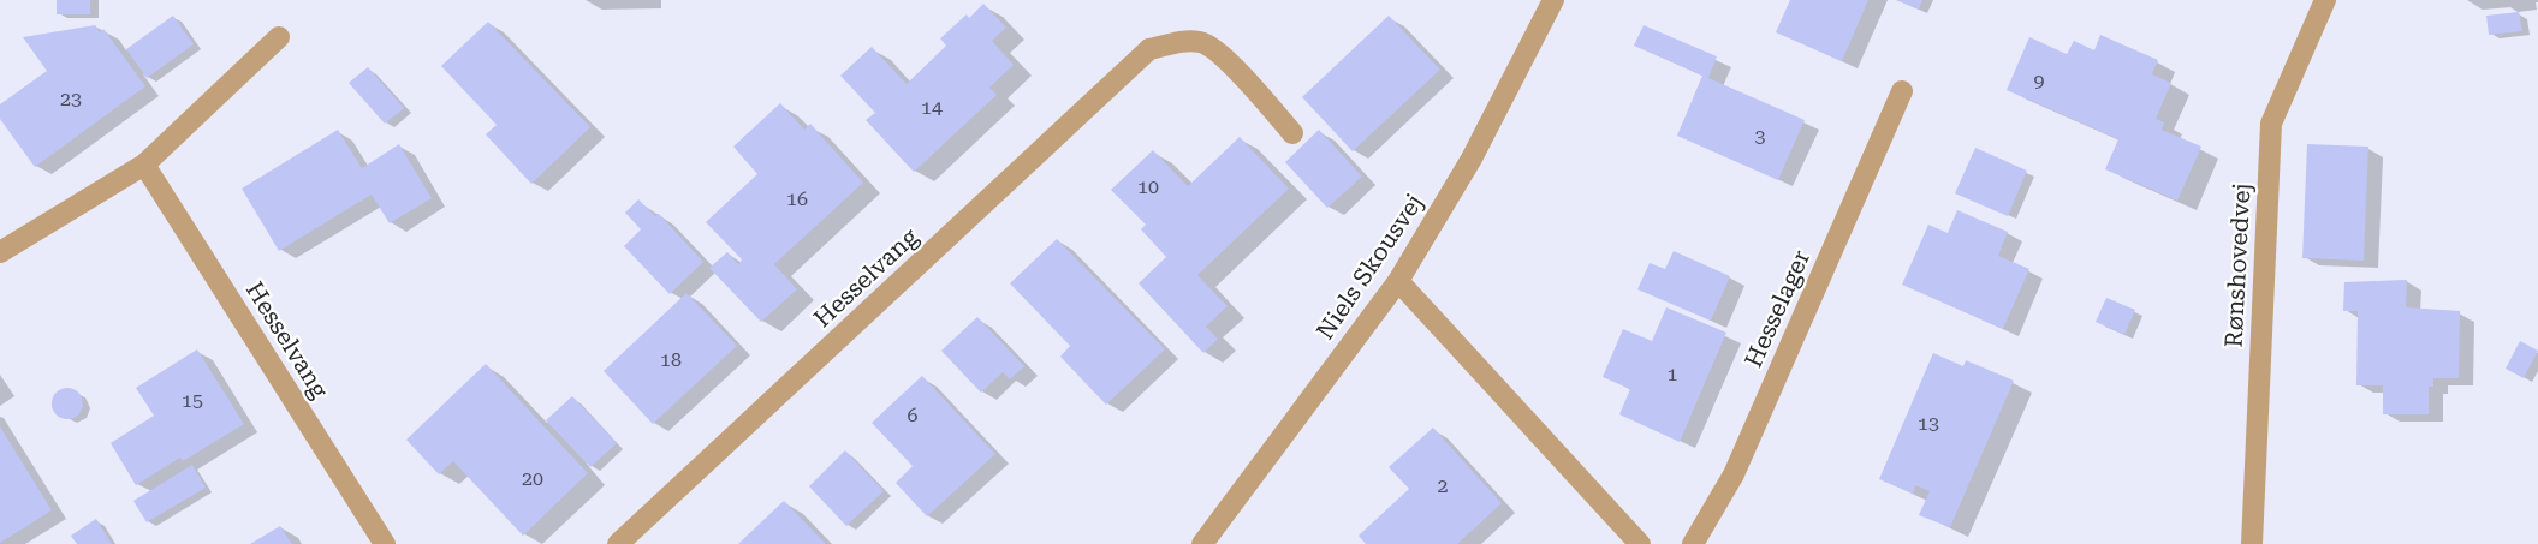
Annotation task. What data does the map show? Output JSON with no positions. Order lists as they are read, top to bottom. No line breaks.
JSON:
{"streets":{"street":["Rønshovedvej","Niels Skousvej","Hesselvang","Hesselager"]},"house_numbers":["9","23","14","3","10","16","18","1","15","6","13","20","2"]}
